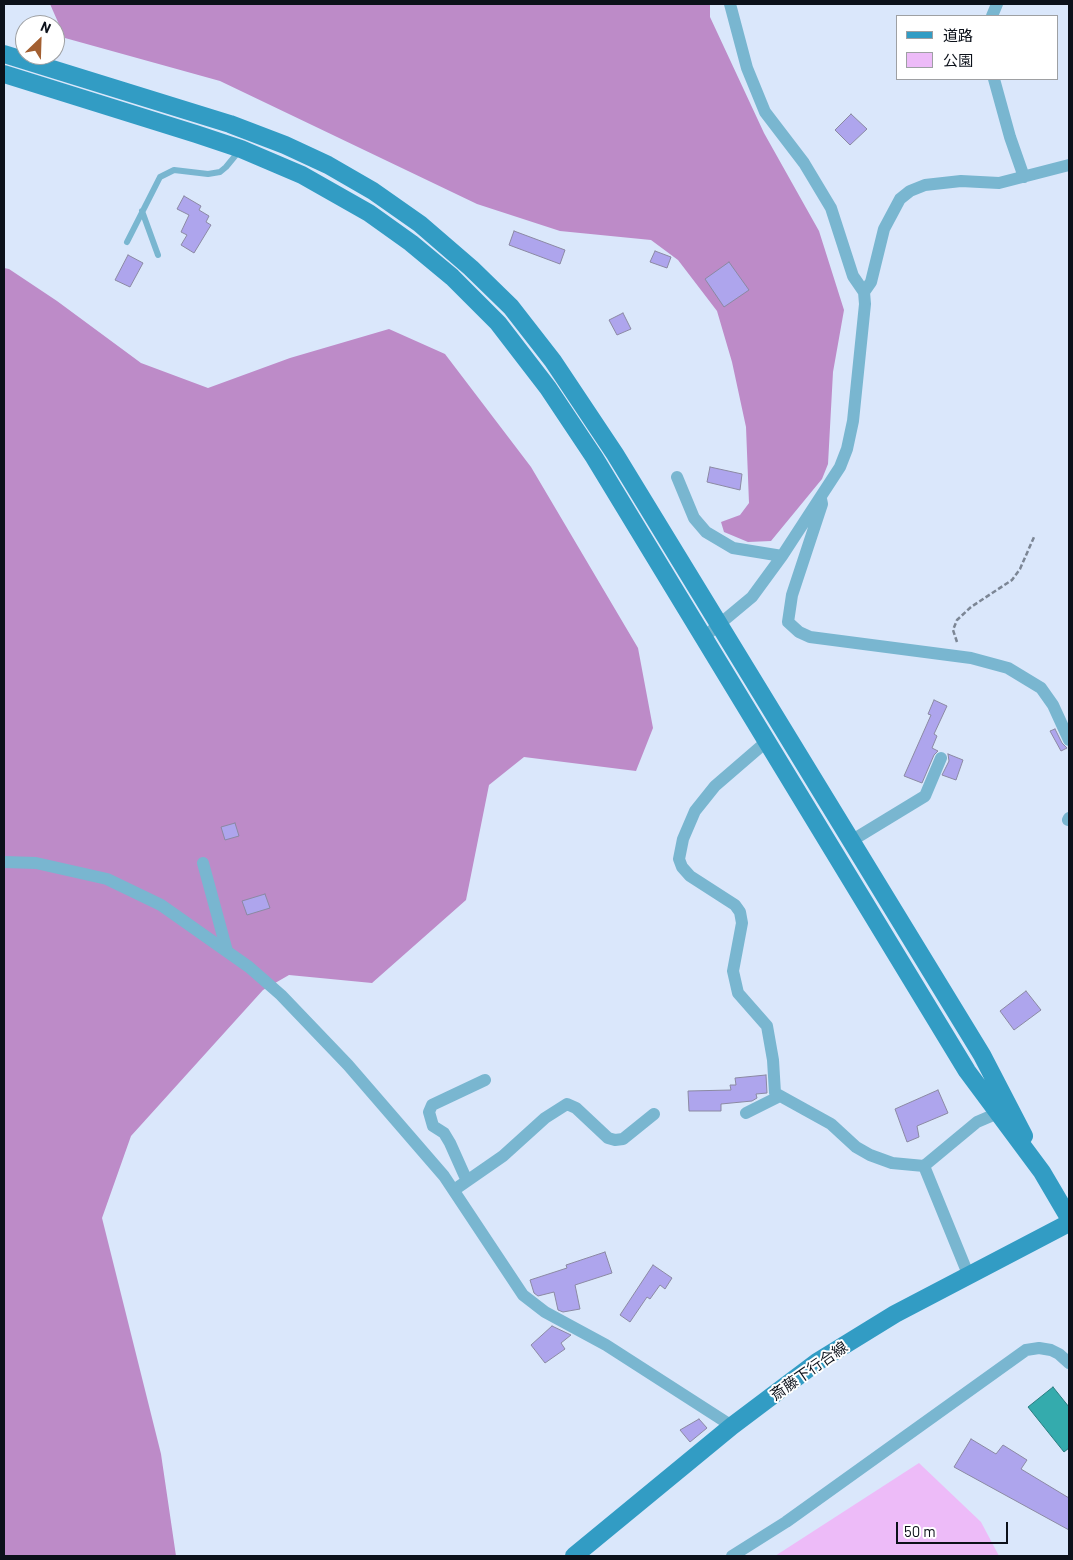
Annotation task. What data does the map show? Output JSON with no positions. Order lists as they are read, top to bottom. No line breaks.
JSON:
{"streets":{"street":["斎藤下行合線"]},"legend":["道路","公園"],"scale_bar":"50 m","north":"top right"}
